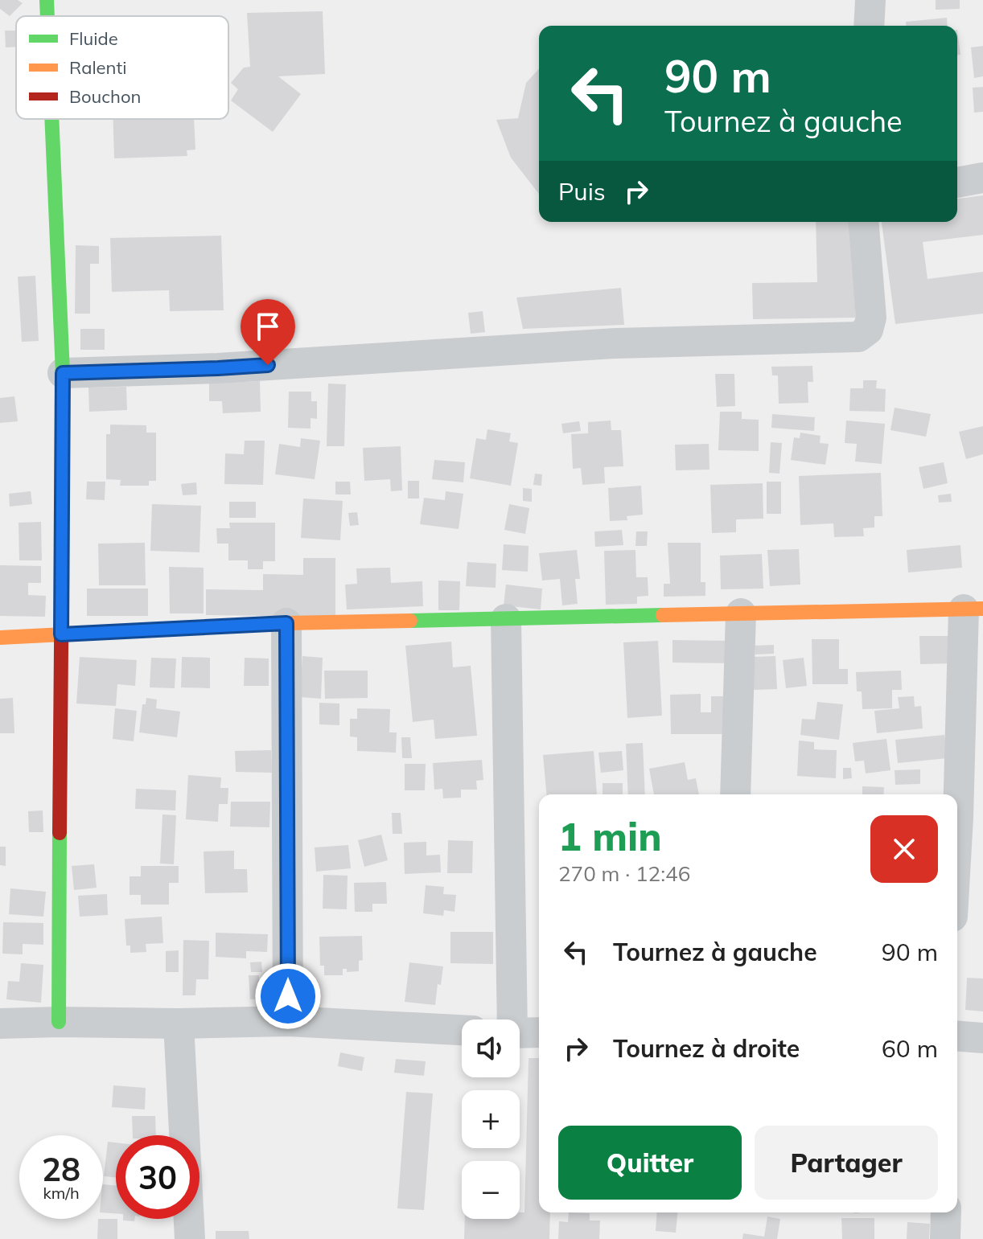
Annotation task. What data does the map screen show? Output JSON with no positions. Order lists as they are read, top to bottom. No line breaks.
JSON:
{"legend":["Fluide","Ralenti","Bouchon"],"page":{"turn":["90 m","Tournez à gauche"],"then":"Puis","heading":["1 min","270 m · 12:46"],"list":[{"name":"Tournez à gauche","value":"90 m"},{"name":"Tournez à droite","value":"60 m"}],"map_buttons":["+","−"],"buttons":["Quitter","Partager"],"speed":"28 km/h","limit":"30"}}
